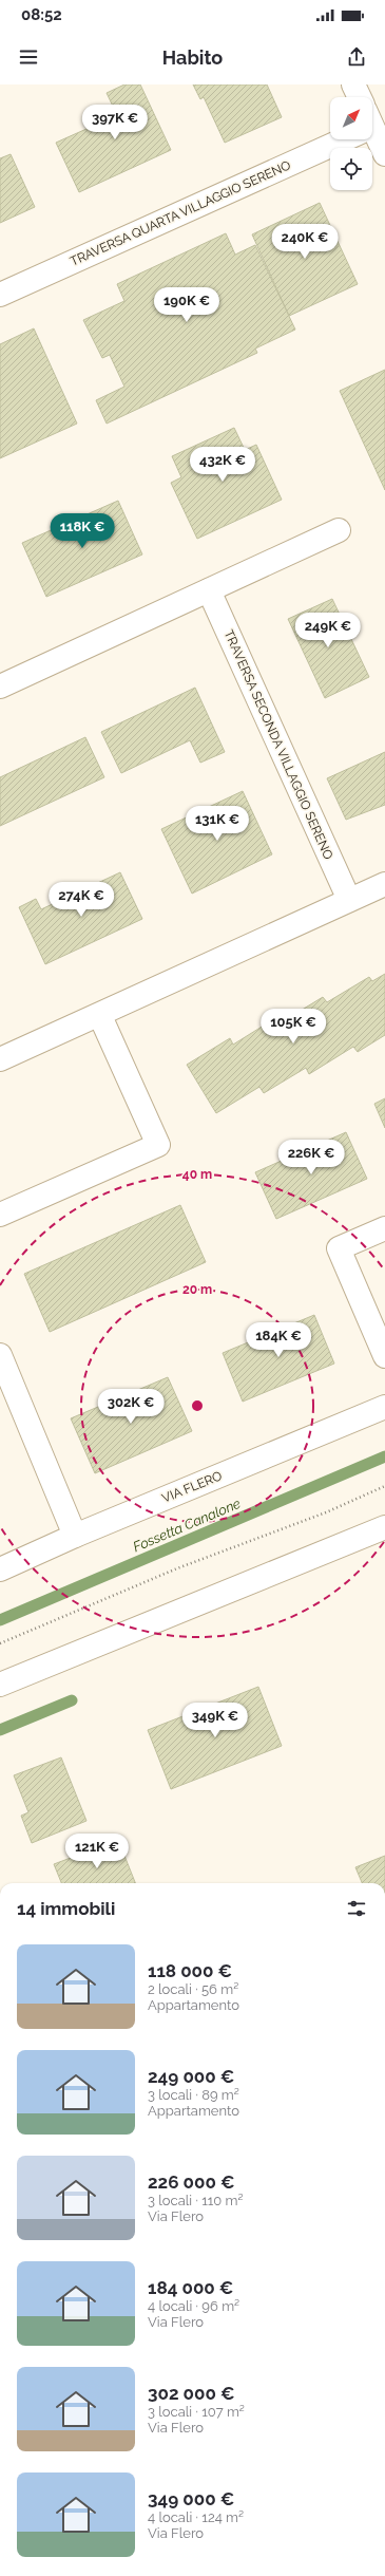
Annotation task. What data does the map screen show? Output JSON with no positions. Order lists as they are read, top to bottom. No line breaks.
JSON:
{"streets":{"street":["TRAVERSA QUARTA VILLAGGIO SERENO","TRAVERSA SECONDA VILLAGGIO SERENO","VIA FLERO"]},"water":["Fossetta Canalone"],"north":"top right","page":{"status":"08:52","header":"Habito","price":["397K €","240K €","190K €","432K €","118K €","249K €","131K €","274K €","105K €","226K €","184K €","302K €","349K €","121K €"],"heading":"14 immobili","list":[{"name":"118 000 €","note":"2 locali · 56 m² · Appartamento"},{"name":"249 000 €","note":"3 locali · 89 m² · Appartamento"},{"name":"226 000 €","note":"3 locali · 110 m² · Via Flero"},{"name":"184 000 €","note":"4 locali · 96 m² · Via Flero"},{"name":"302 000 €","note":"3 locali · 107 m² · Via Flero"},{"name":"349 000 €","note":"4 locali · 124 m² · Via Flero"}]},"rings":["40 m","20 m"]}
